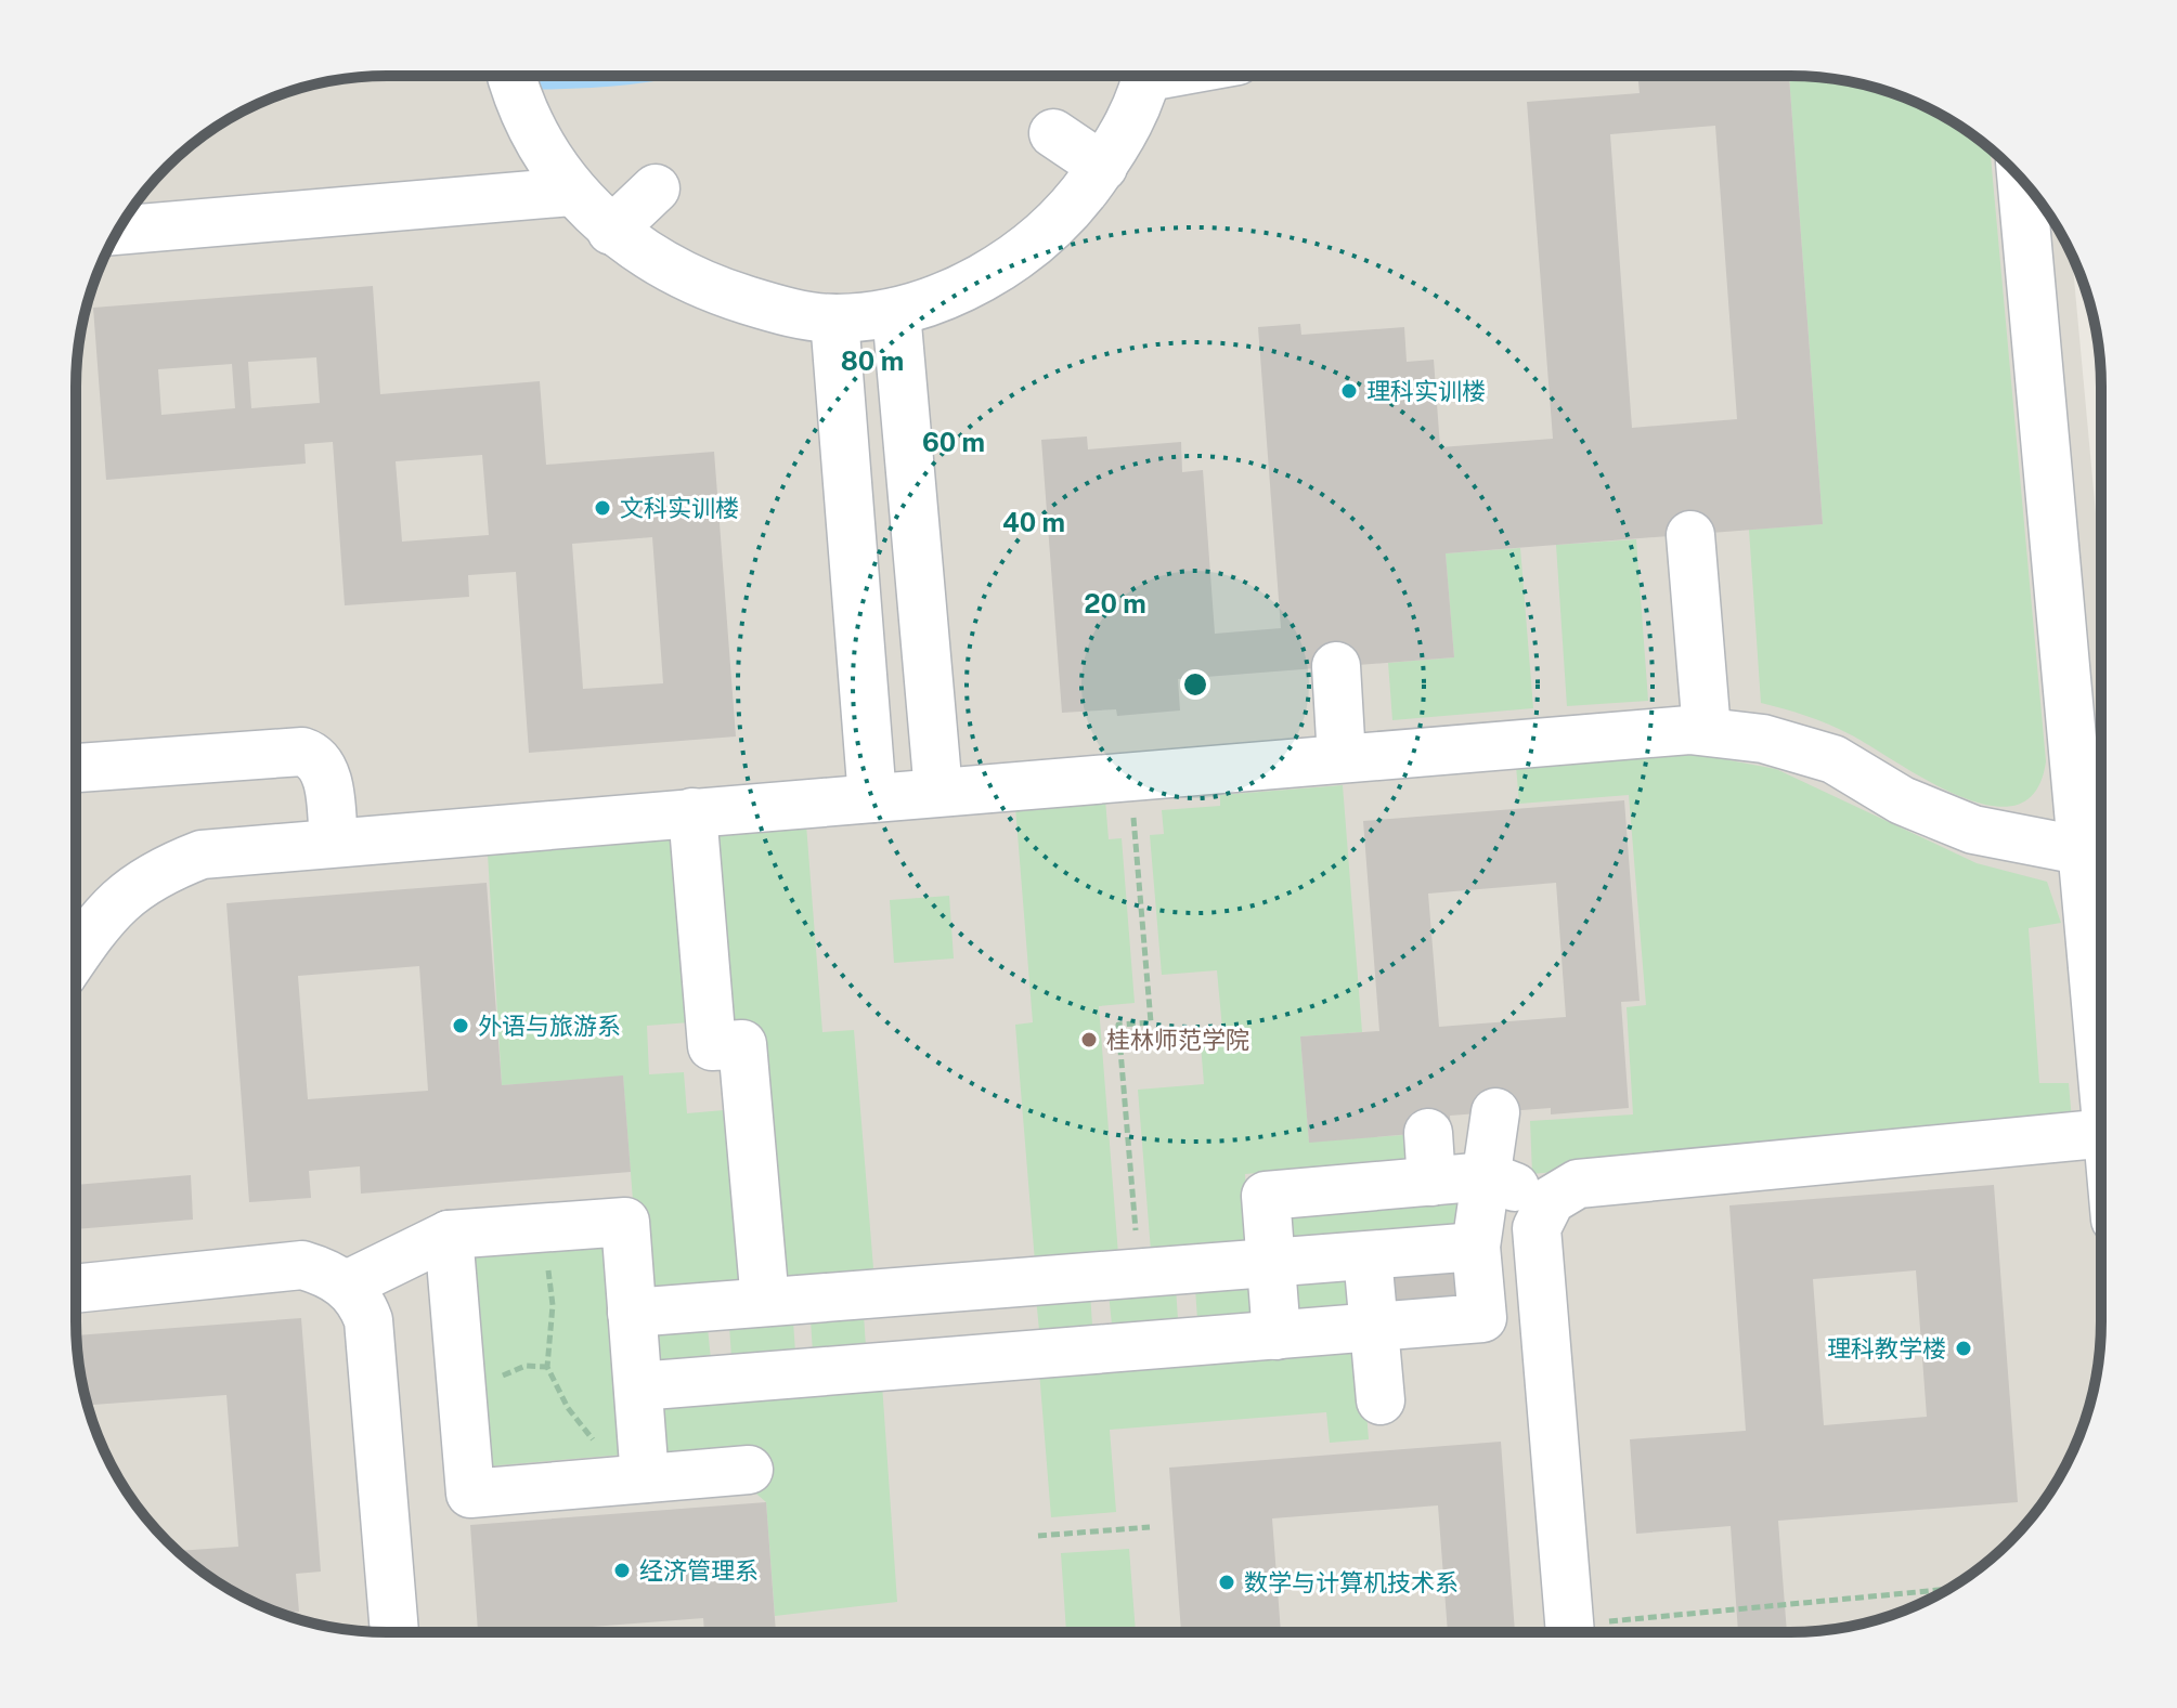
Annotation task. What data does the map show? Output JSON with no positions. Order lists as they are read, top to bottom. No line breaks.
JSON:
{"places":["理科实训楼","文科实训楼","外语与旅游系","桂林师范学院","理科教学楼","经济管理系","数学与计算机技术系"],"rings":["80 m","60 m","40 m","20 m"]}
